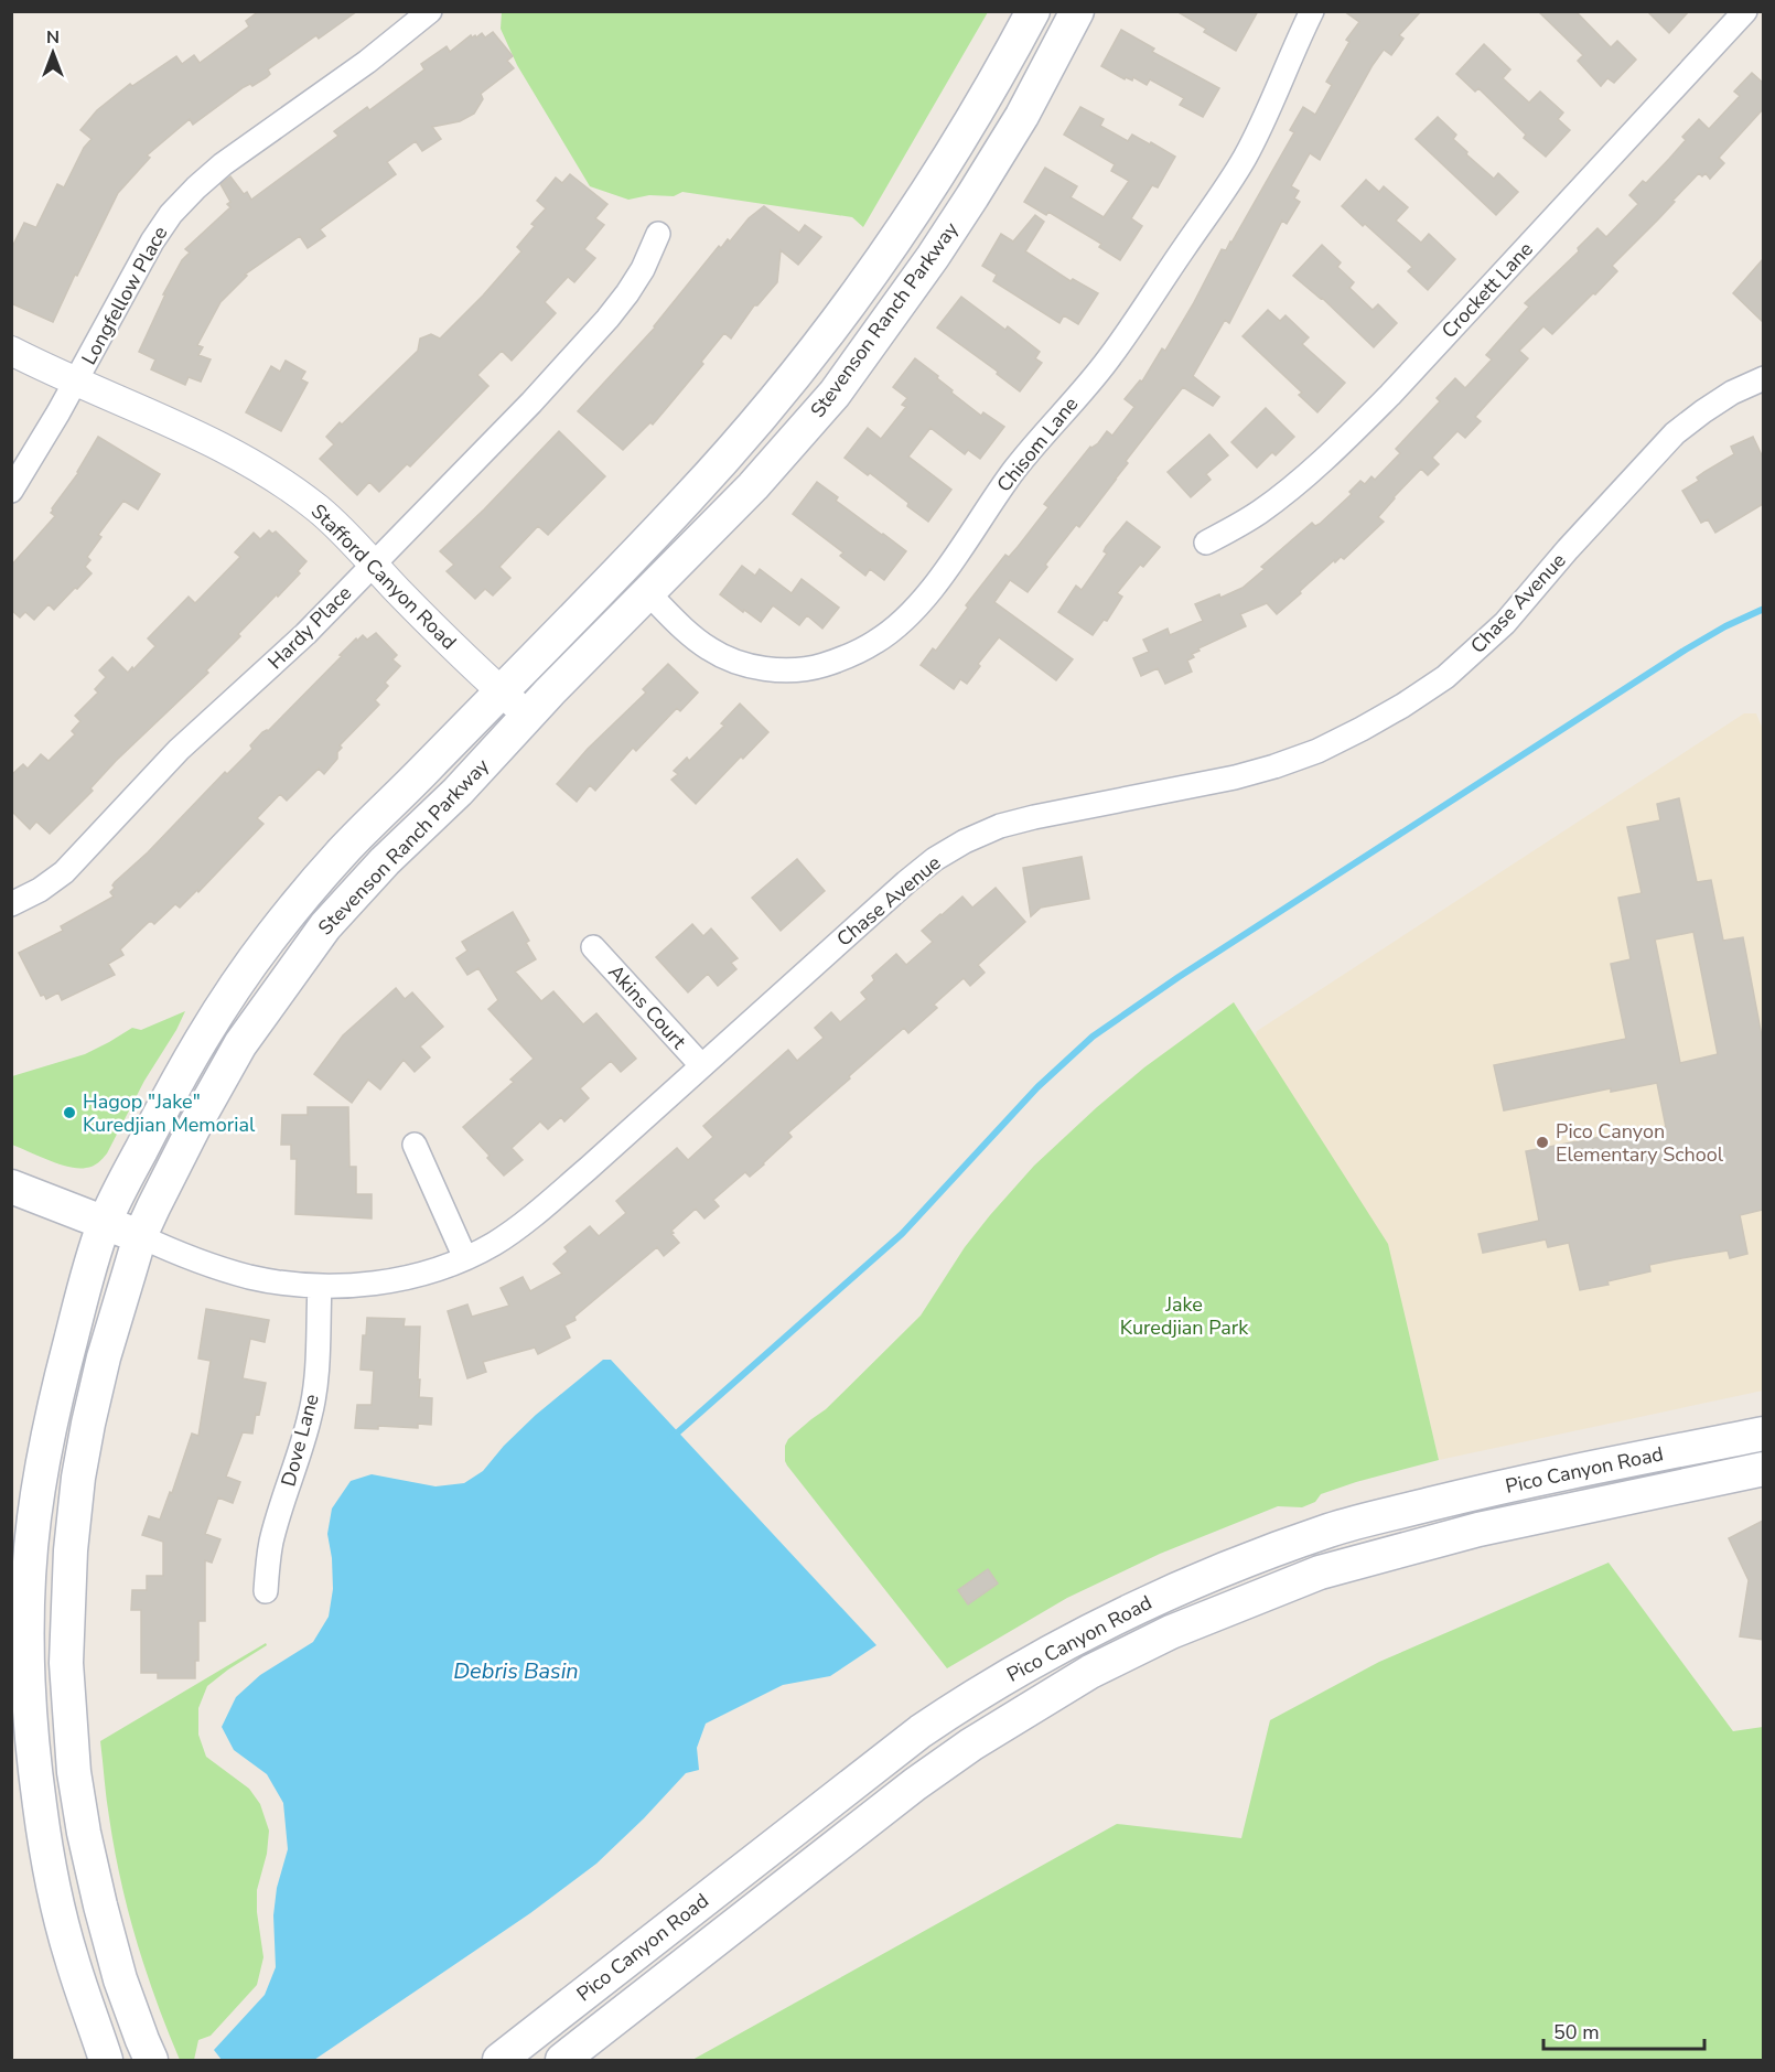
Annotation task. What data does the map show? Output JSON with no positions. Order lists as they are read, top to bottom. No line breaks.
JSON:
{"streets":{"main road":["Stevenson Ranch Parkway","Pico Canyon Road"],"street":["Crockett Lane","Longfellow Place","Chisom Lane","Stafford Canyon Road","Chase Avenue","Hardy Place","Akins Court","Dove Lane"]},"crossings":[["Longfellow Place","Stafford Canyon Road"],["Stevenson Ranch Parkway","Chisom Lane"],["Stevenson Ranch Parkway","Stafford Canyon Road"],["Stevenson Ranch Parkway","Chase Avenue"],["Stafford Canyon Road","Hardy Place"],["Chase Avenue","Akins Court"],["Chase Avenue","Dove Lane"]],"water":["Debris Basin"],"parks":["Jake Kuredjian Park"],"places":["Hagop \"Jake\" Kuredjian Memorial","Pico Canyon Elementary School"],"scale_bar":"50 m","north":"top"}
